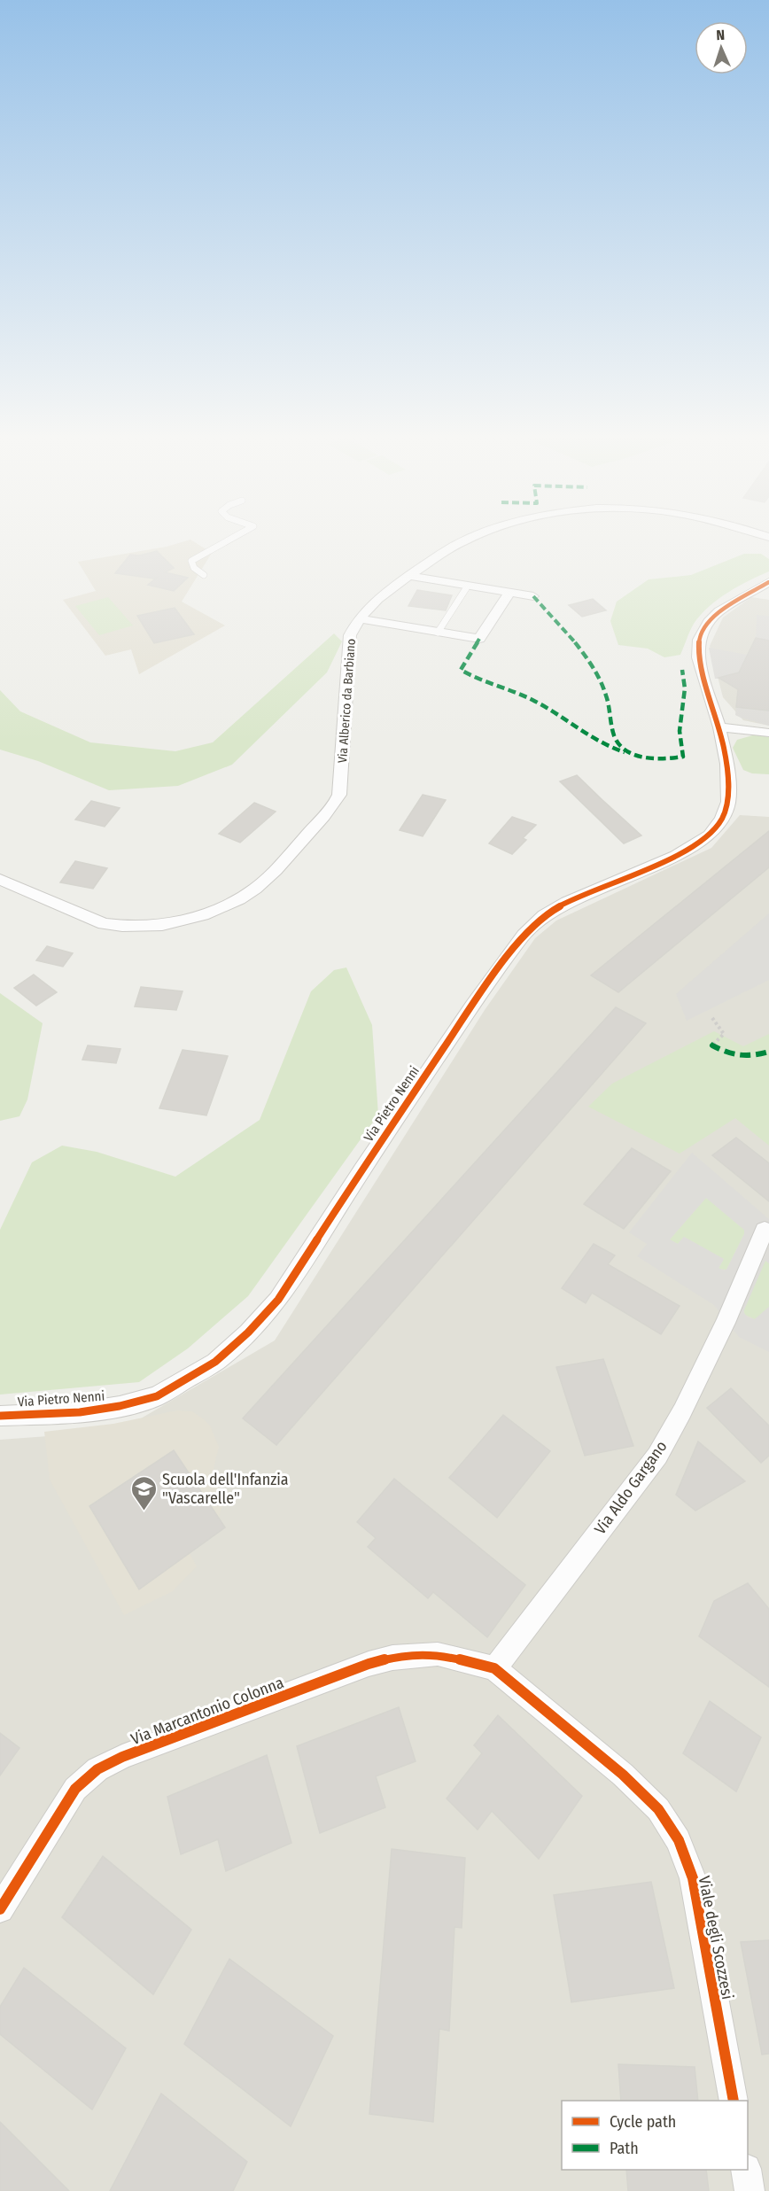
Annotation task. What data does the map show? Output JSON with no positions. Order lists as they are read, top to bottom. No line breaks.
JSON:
{"streets":{"street":["Via Alberico da Barbiano","Via Pietro Nenni","Via Aldo Gargano","Via Marcantonio Colonna","Viale degli Scozzesi"]},"crossings":[["Via Aldo Gargano","Via Marcantonio Colonna"],["Via Aldo Gargano","Viale degli Scozzesi"],["Via Marcantonio Colonna","Viale degli Scozzesi"]],"places":{"school or university":["Scuola dell'Infanzia \"Vascarelle\""]},"legend":["Cycle path","Path"],"north":"top"}
